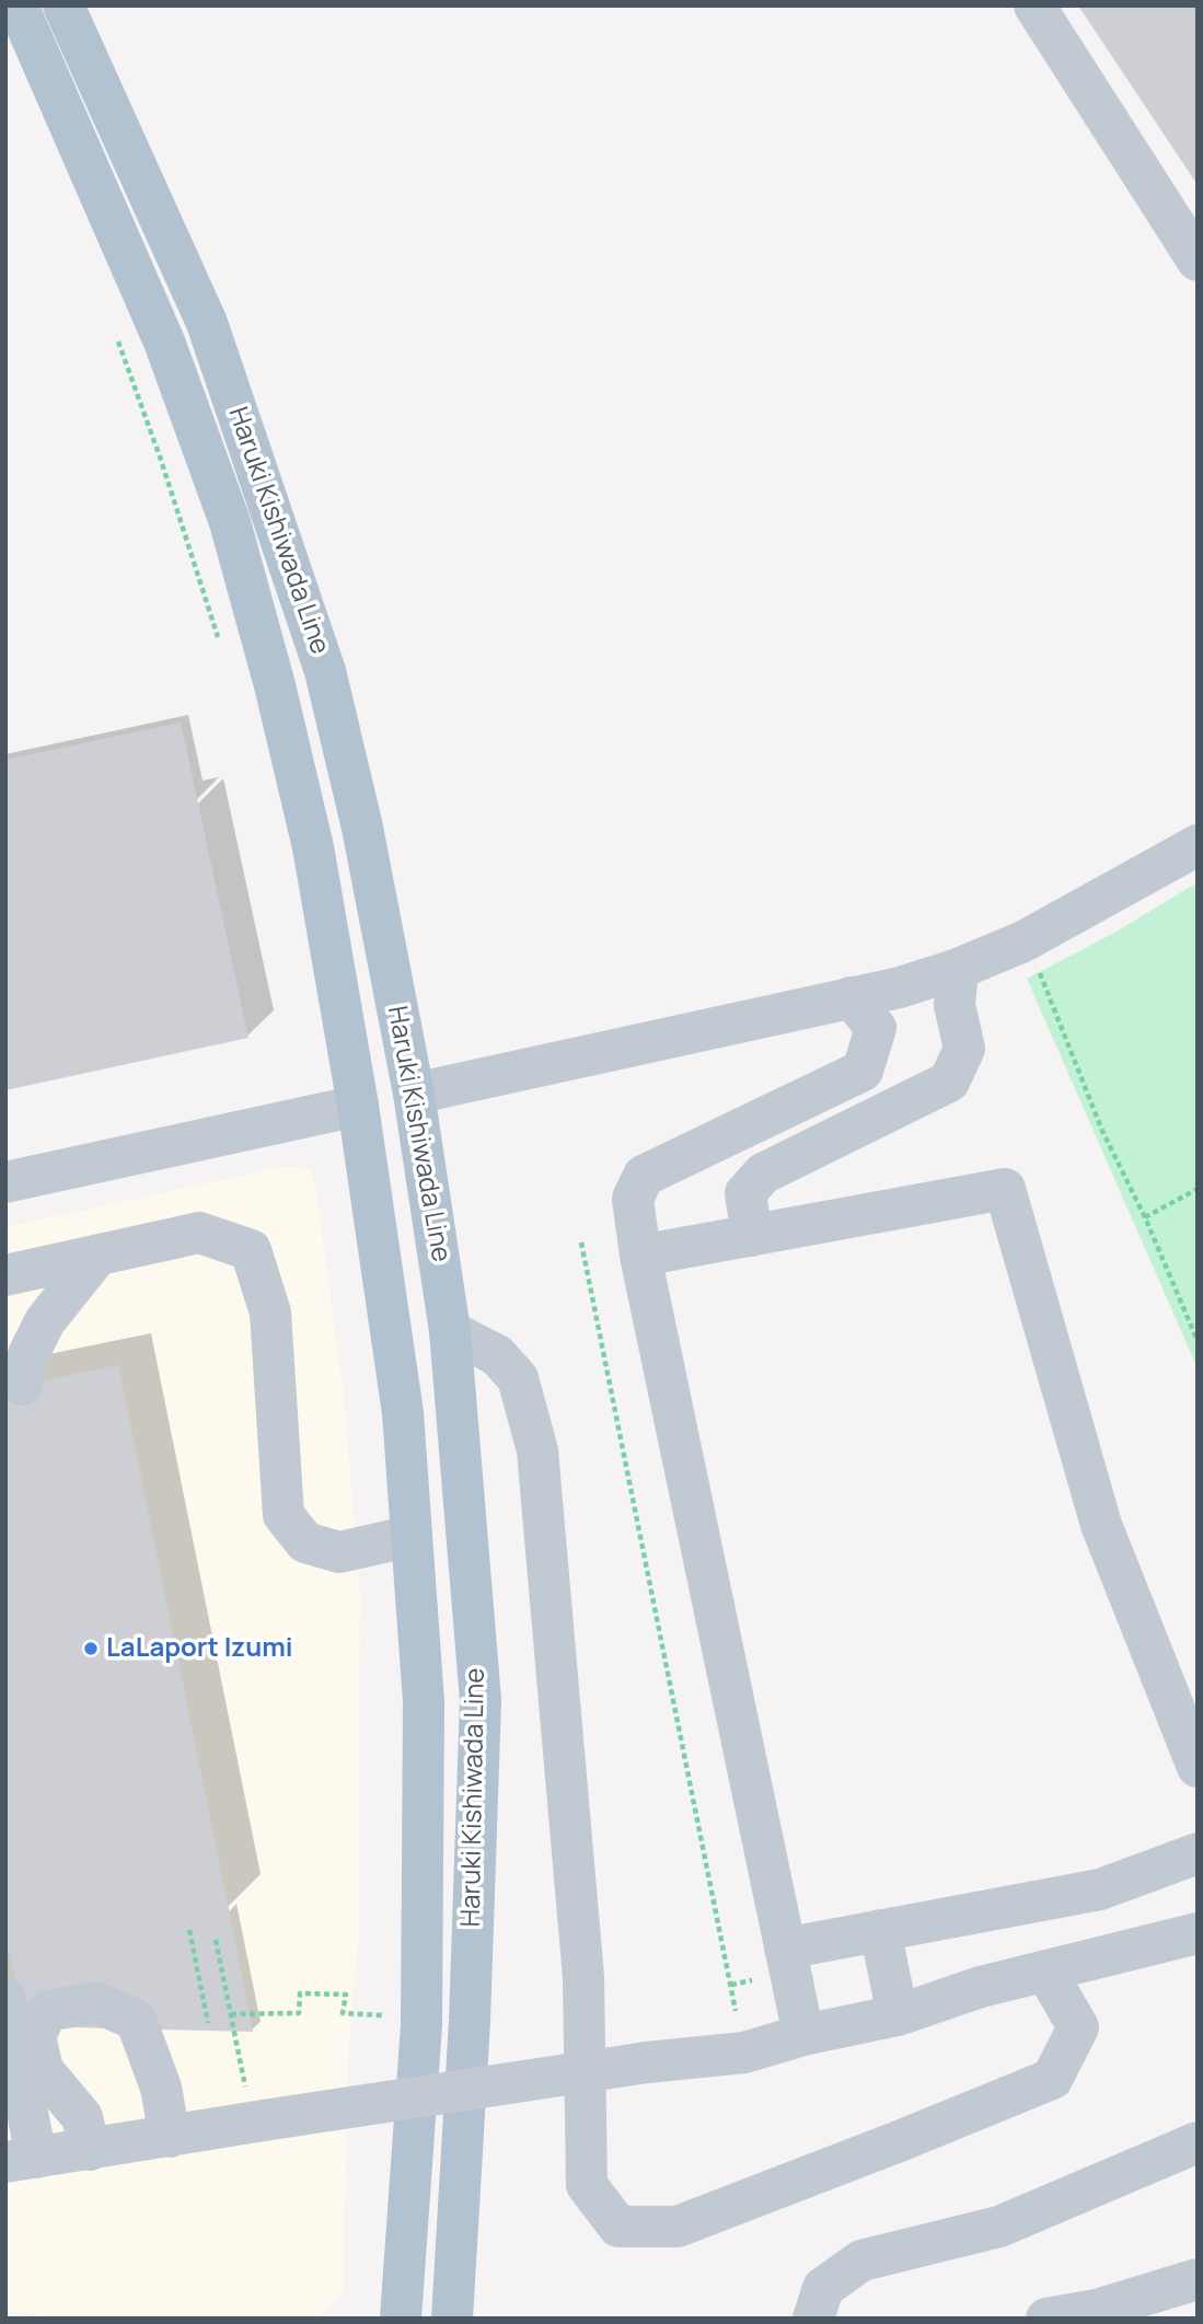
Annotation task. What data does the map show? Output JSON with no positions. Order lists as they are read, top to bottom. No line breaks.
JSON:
{"streets":{"main road":["Haruki Kishiwada Line"]},"places":["LaLaport Izumi"]}
